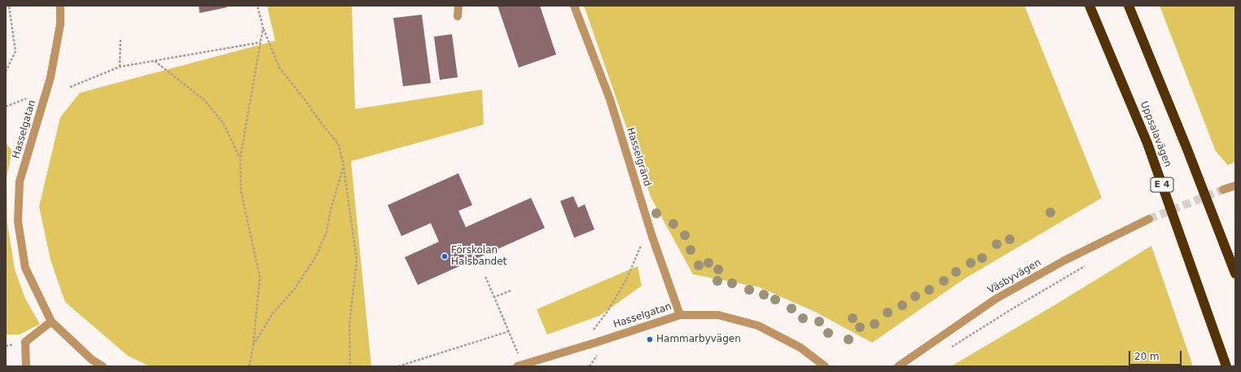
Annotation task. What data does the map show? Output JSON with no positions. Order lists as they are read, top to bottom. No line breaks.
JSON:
{"streets":{"highway":["Uppsalavägen","E 4"],"street":["Hasselgatan","Hasselgränd","Väsbyvägen"]},"crossings":[["Hasselgatan","Hasselgränd"]],"places":["Förskolan Halsbandet","Hammarbyvägen"],"scale_bar":"20 m"}
